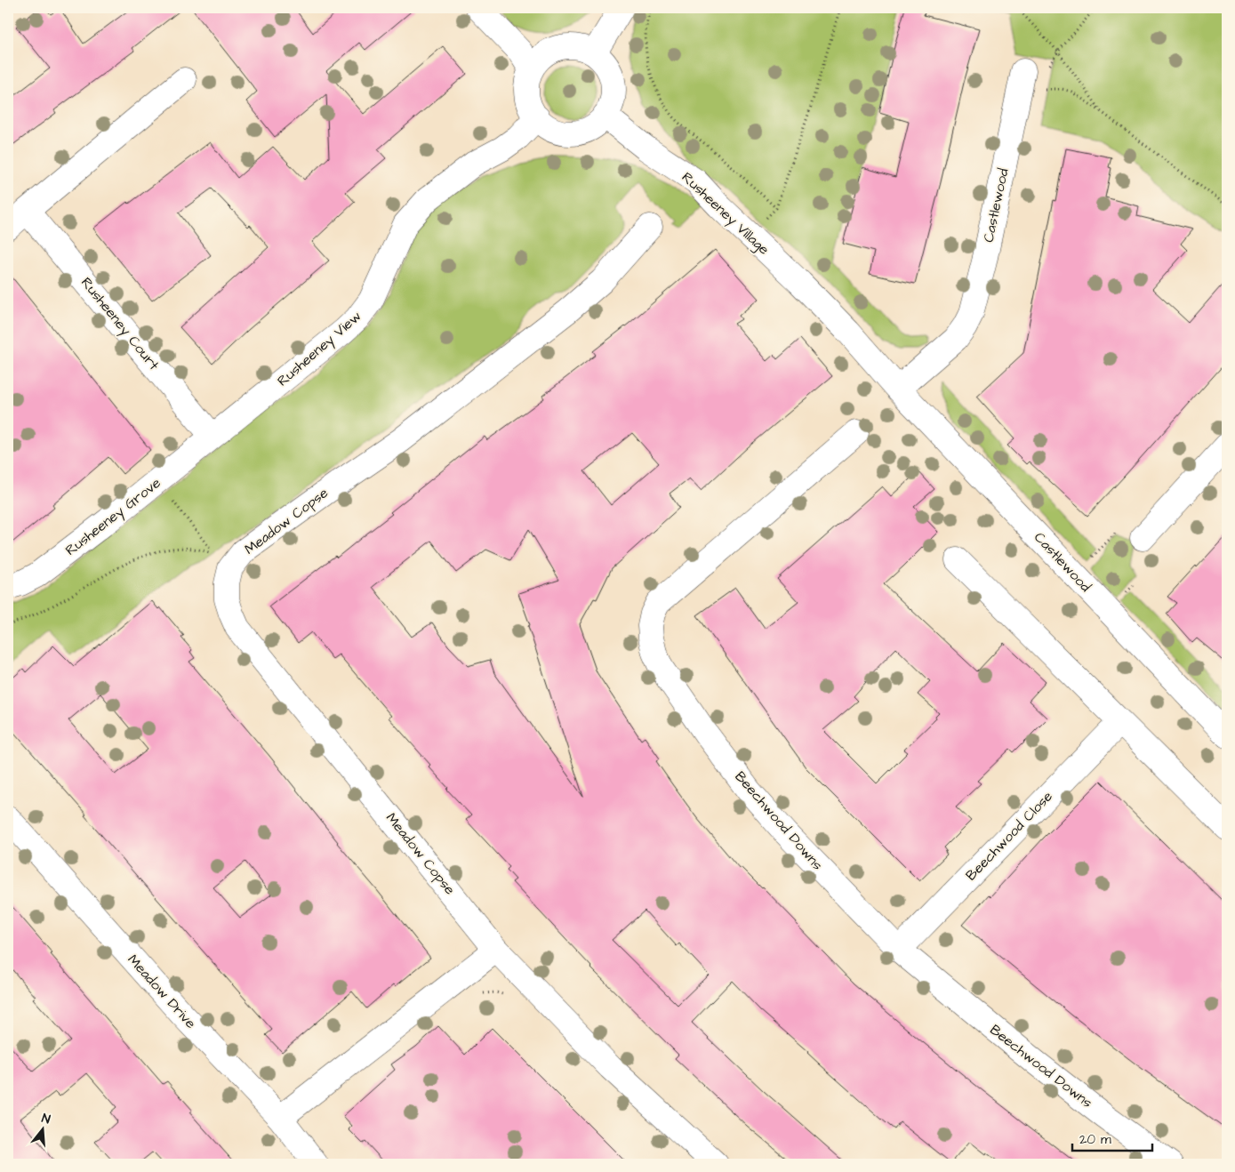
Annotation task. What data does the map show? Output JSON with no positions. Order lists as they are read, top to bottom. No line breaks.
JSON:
{"streets":{"street":["Castlewood","Rusheeney Village","Rusheeney Court","Rusheeney View","Rusheeney Grove","Meadow Copse","Beechwood Downs","Beechwood Close","Meadow Drive"]},"crossings":[["Castlewood","Rusheeney Village"],["Rusheeney Village","Rusheeney View"],["Rusheeney Court","Rusheeney View"],["Rusheeney Court","Rusheeney Grove"],["Rusheeney View","Rusheeney Grove"],["Beechwood Downs","Beechwood Close"]],"scale_bar":"20 m","north":"top"}
